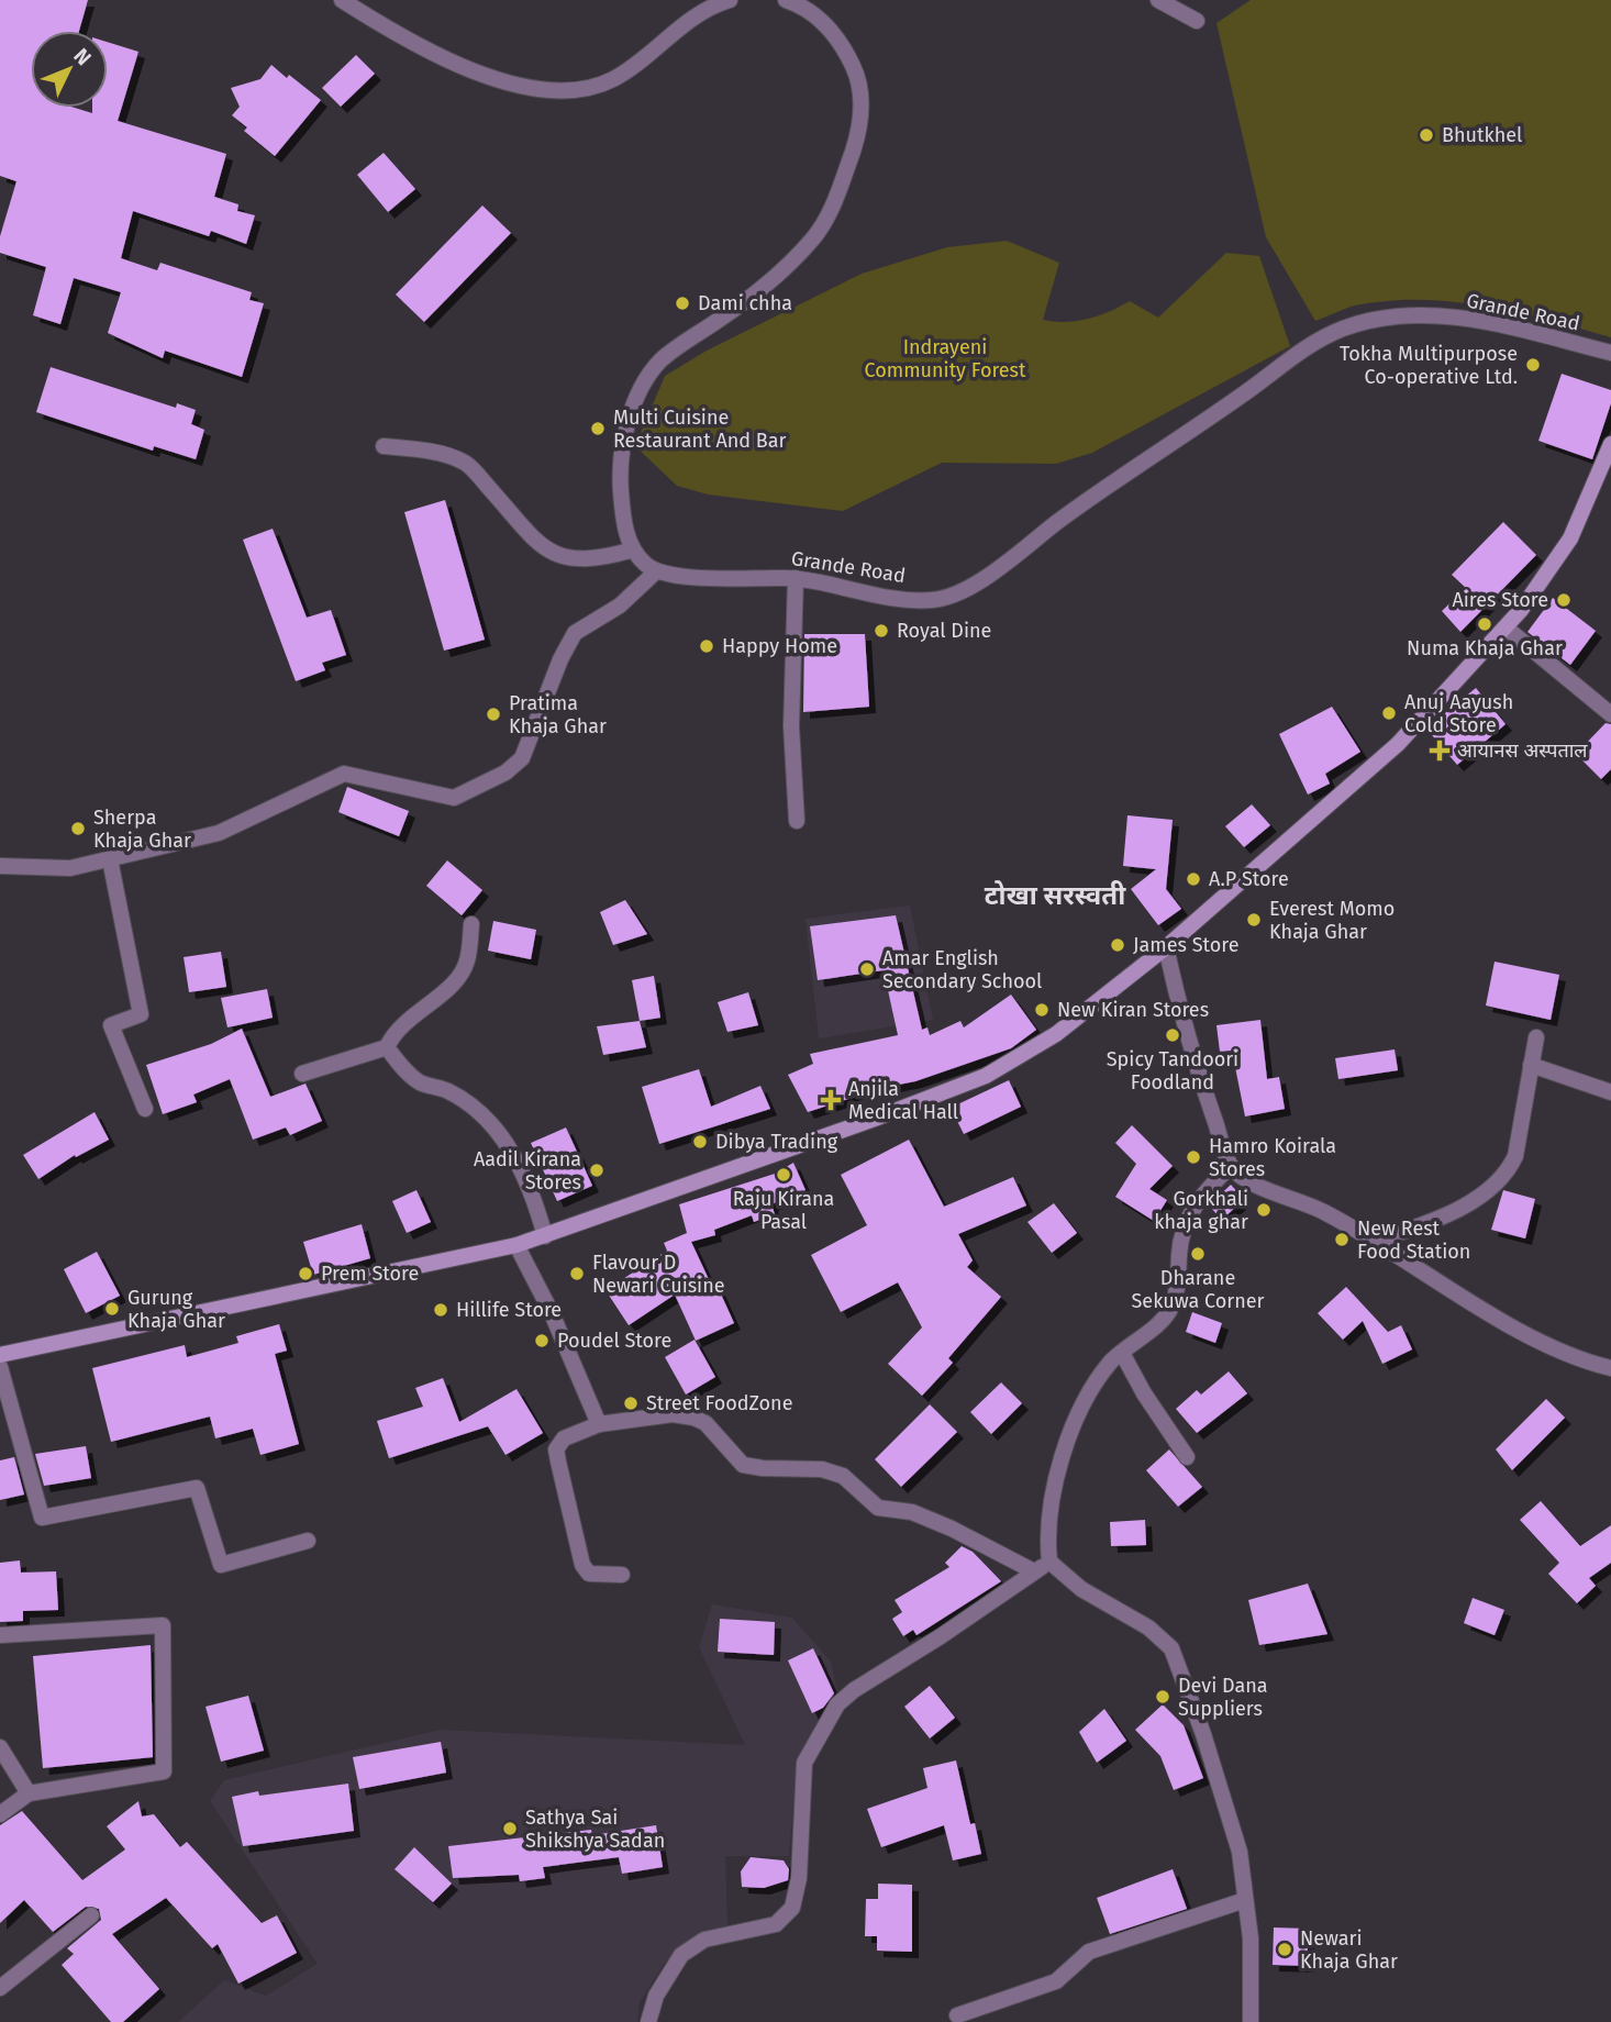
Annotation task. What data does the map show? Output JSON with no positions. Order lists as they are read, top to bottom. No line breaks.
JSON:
{"streets":{"street":["Grande Road"]},"districts":["टोखा सरस्वती"],"parks":["Indrayeni Community Forest"],"places":{"other":["Bhutkhel","Dami chha","Tokha Multipurpose Co-operative Ltd.","Multi Cuisine Restaurant And Bar","Aires Store","Numa Khaja Ghar","Royal Dine","Happy Home","Anuj Aayush Cold Store","Pratima Khaja Ghar","Sherpa Khaja Ghar","A.P Store","Everest Momo Khaja Ghar","James Store","Amar English Secondary School","New Kiran Stores","Spicy Tandoori Foodland","Dibya Trading","Hamro Koirala Stores","Aadil Kirana Stores","Raju Kirana Pasal","Gorkhali khaja ghar","New Rest Food Station","Dharane Sekuwa Corner","Prem Store","Flavour D Newari Cuisine","Gurung Khaja Ghar","Hillife Store","Poudel Store","Street FoodZone","Devi Dana Suppliers","Sathya Sai Shikshya Sadan","Newari Khaja Ghar"],"health":["आयानस अस्पताल","Anjila Medical Hall"]},"north":"top right"}
